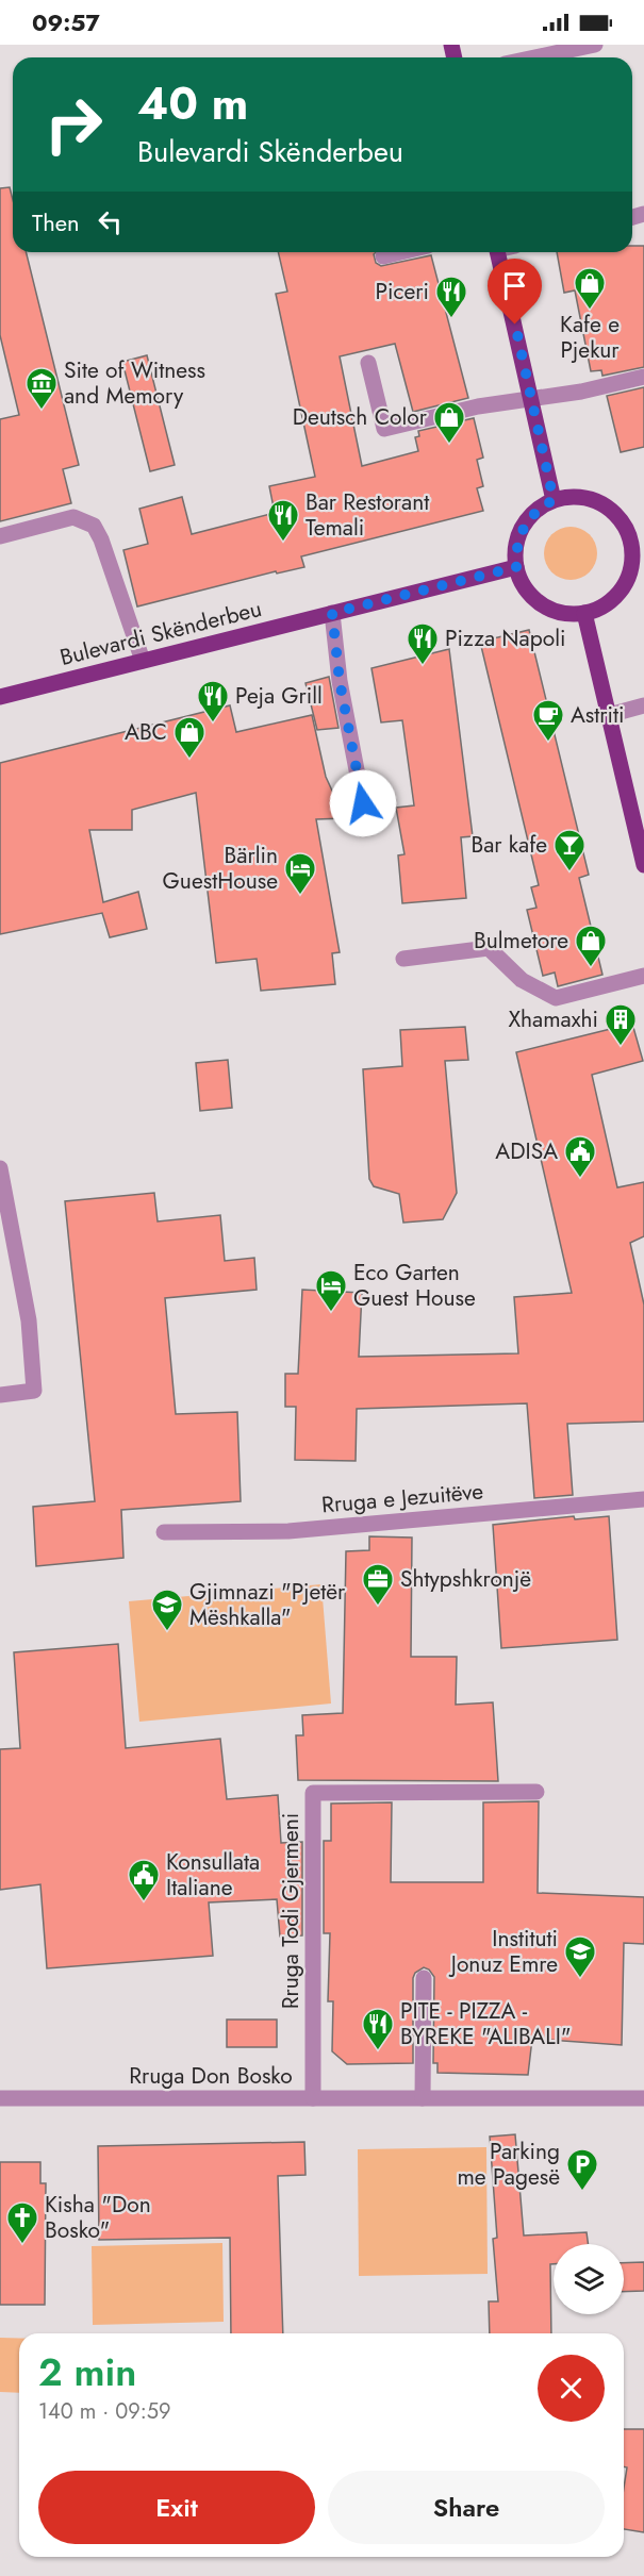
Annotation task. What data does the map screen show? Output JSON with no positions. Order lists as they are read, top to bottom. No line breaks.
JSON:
{"streets":{"main road":["Bulevardi Skënderbeu"],"street":["Rruga e Jezuitëve","Rruga Todi Gjermeni","Rruga Don Bosko"]},"crossings":[["Rruga Todi Gjermeni","Rruga Don Bosko"]],"places":{"shop":["Kafe e Pjekur","Deutsch Color","ABC","Bulmetore"],"restaurant":["Piceri","Bar Restorant Temali","Pizza Napoli","Peja Grill","PITE - PIZZA - BYREKE \"ALIBALI\""],"museum":["Site of Witness and Memory"],"cafe":["Astriti"],"bar":["Bar kafe"],"hotel":["Bärlin GuestHouse","Eco Garten Guest House"],"building":["Xhamaxhi"],"public building":["ADISA","Konsullata Italiane"],"office":["Shtypshkronjë"],"school or university":["Gjimnazi \"Pjetër Mëshkalla\"","Instituti Jonuz Emre"],"parking":["Parking me Pagesë"],"church":["Kisha \"Don Bosko\""]},"page":{"status":"09:57","turn":["40 m","Bulevardi Skënderbeu"],"then":"Then","heading":["2 min","140 m · 09:59"],"buttons":["Exit","Share"]}}
